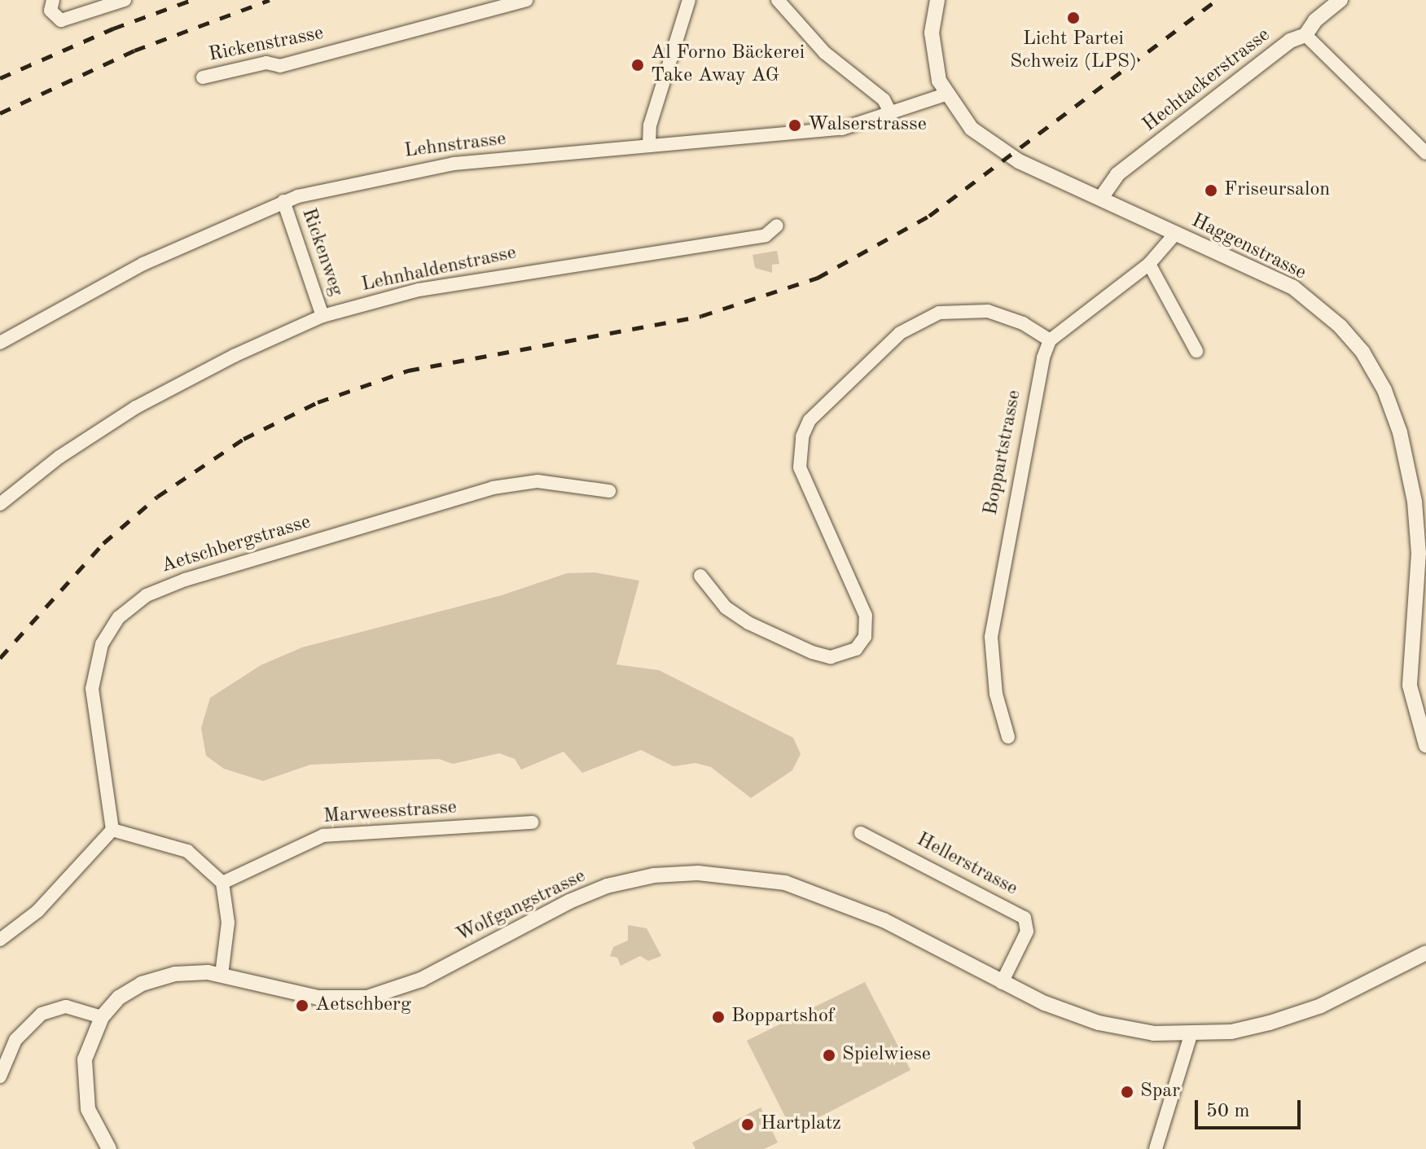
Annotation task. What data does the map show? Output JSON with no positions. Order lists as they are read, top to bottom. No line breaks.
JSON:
{"streets":{"street":["Rickenstrasse","Hechtackerstrasse","Lehnstrasse","Haggenstrasse","Rickenweg","Lehnhaldenstrasse","Boppartstrasse","Aetschbergstrasse","Marweesstrasse","Hellerstrasse","Wolfgangstrasse"]},"crossings":[["Hechtackerstrasse","Haggenstrasse"],["Lehnstrasse","Haggenstrasse"],["Lehnstrasse","Rickenweg"],["Rickenweg","Lehnhaldenstrasse"],["Hellerstrasse","Wolfgangstrasse"]],"places":["Licht Partei Schweiz (LPS)","Al Forno Bäckerei Take Away AG","Walserstrasse","Friseursalon","Aetschberg","Boppartshof","Spielwiese","Spar","Hartplatz"],"scale_bar":"50 m"}
